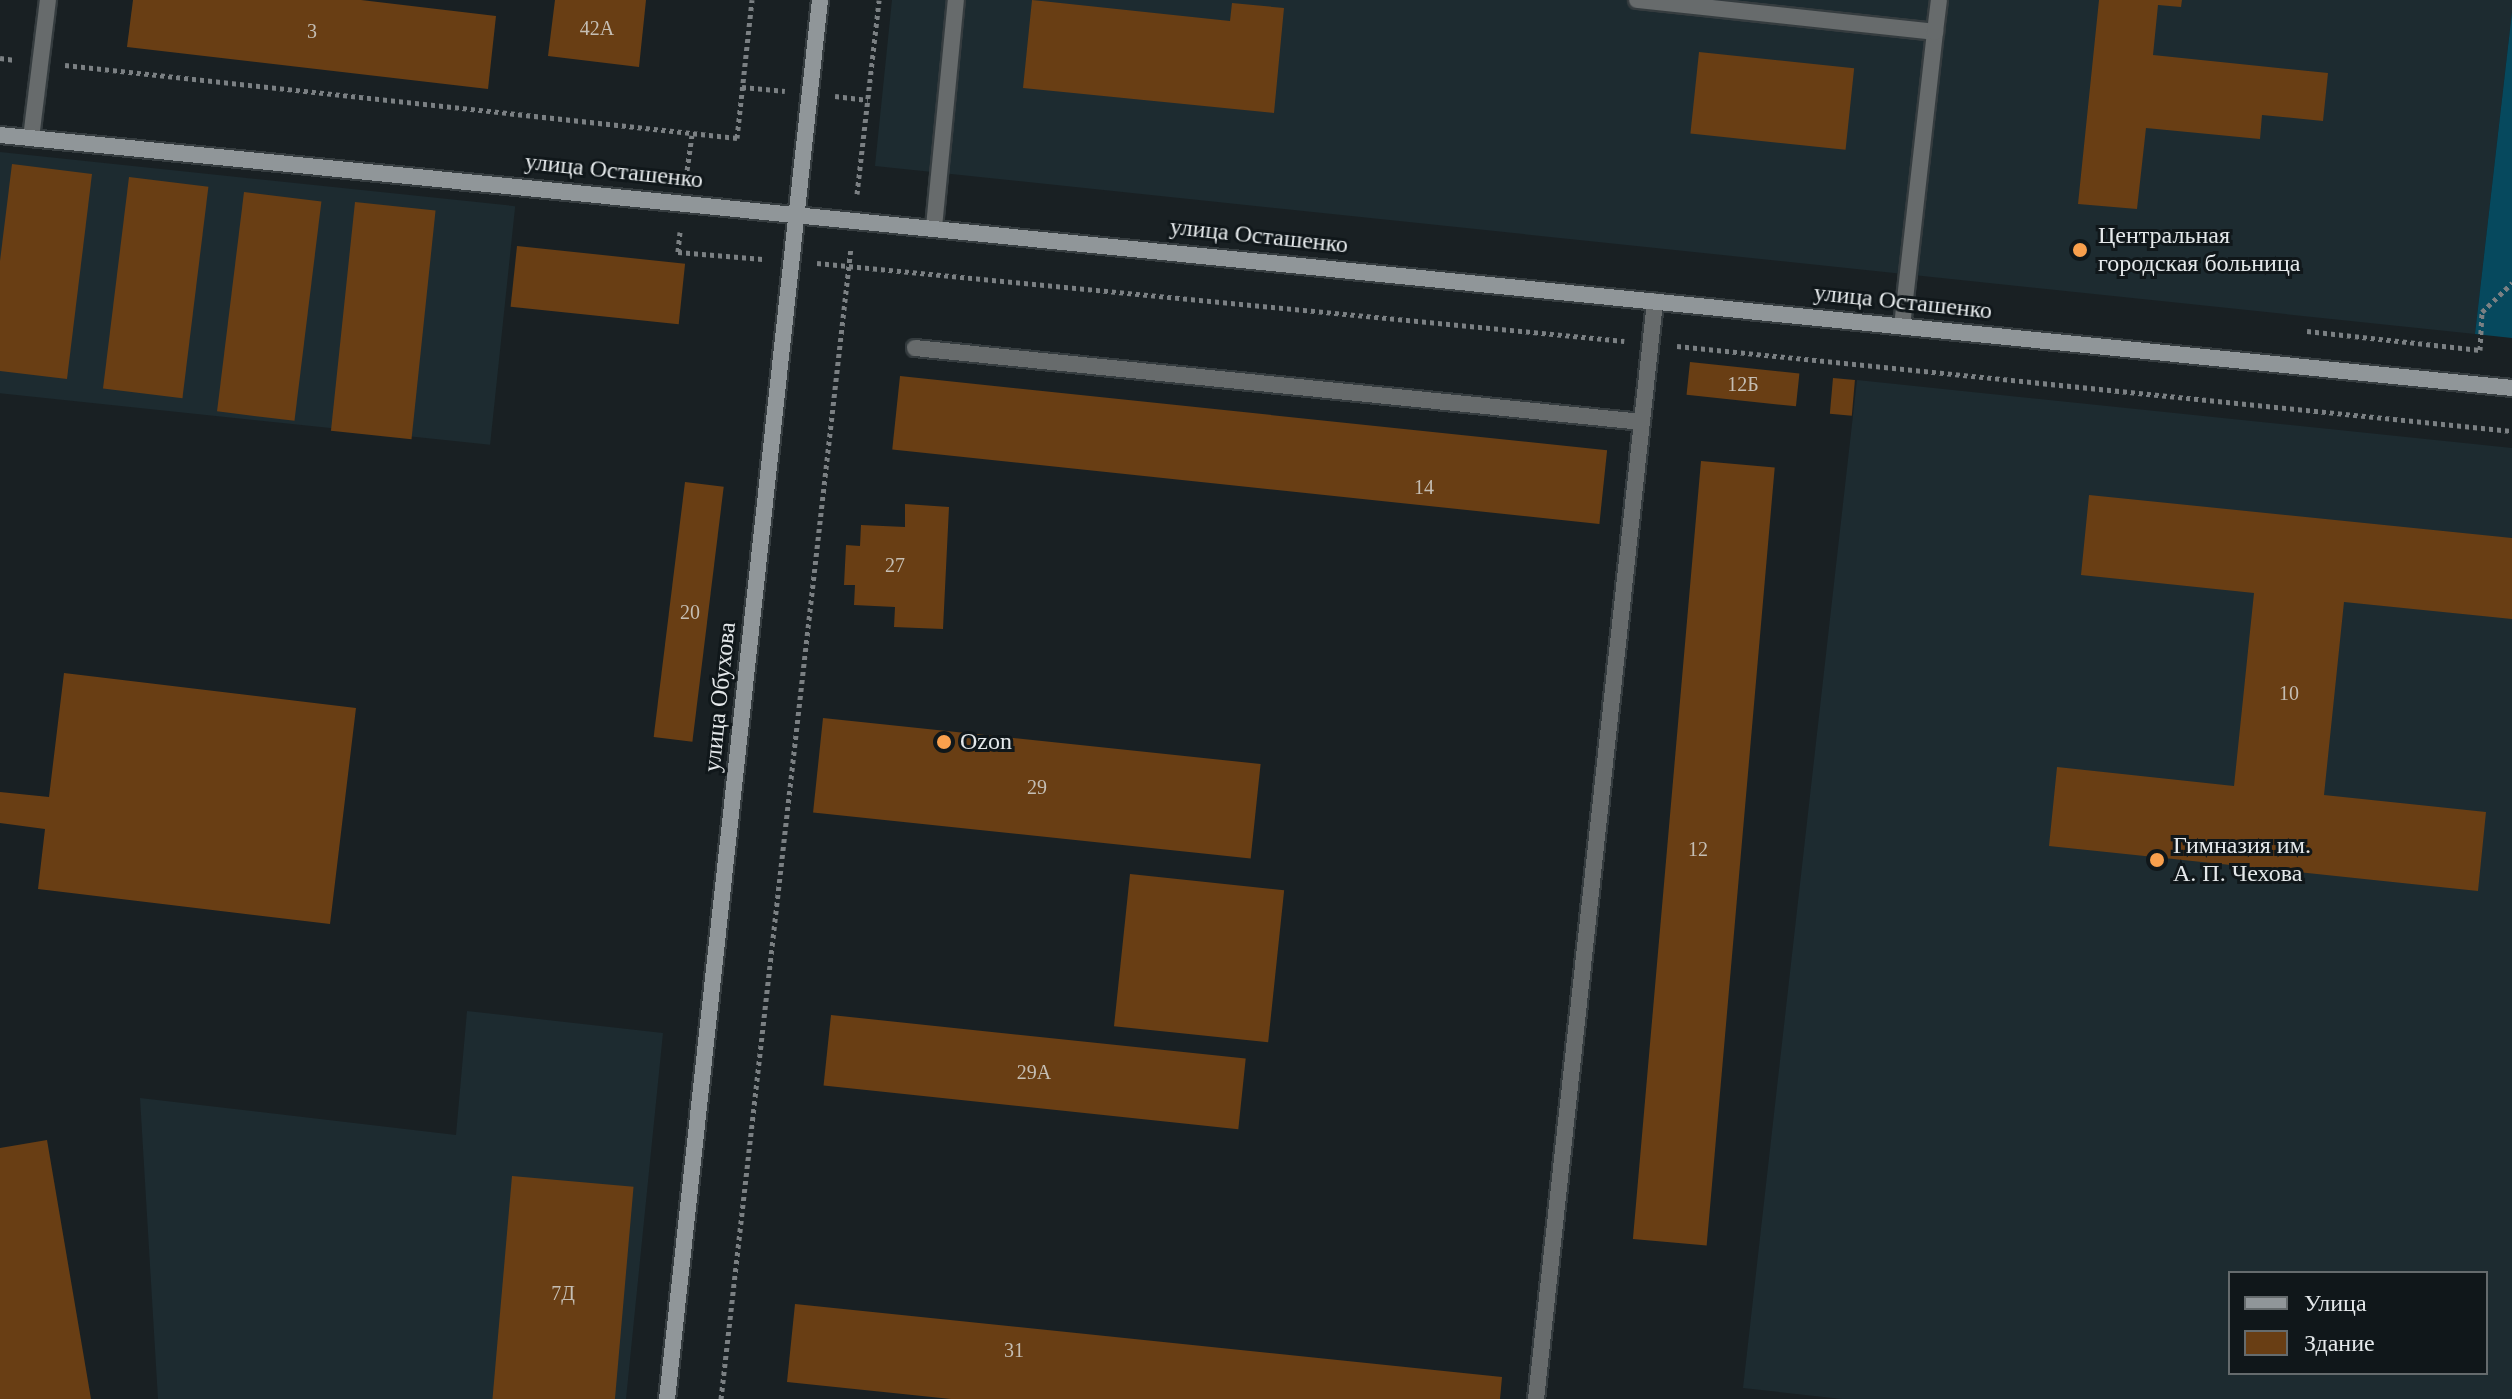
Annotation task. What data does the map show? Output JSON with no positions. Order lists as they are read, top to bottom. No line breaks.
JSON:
{"streets":{"street":["улица Осташенко","улица Обухова"]},"crossings":[["улица Осташенко","улица Обухова"]],"places":["Центральная городская больница","Ozon","Гимназия им. А. П. Чехова"],"house_numbers":["42А","3","12Б","14","27","20","10","29","12","29А","7Д","31"],"legend":["Улица","Здание"]}
